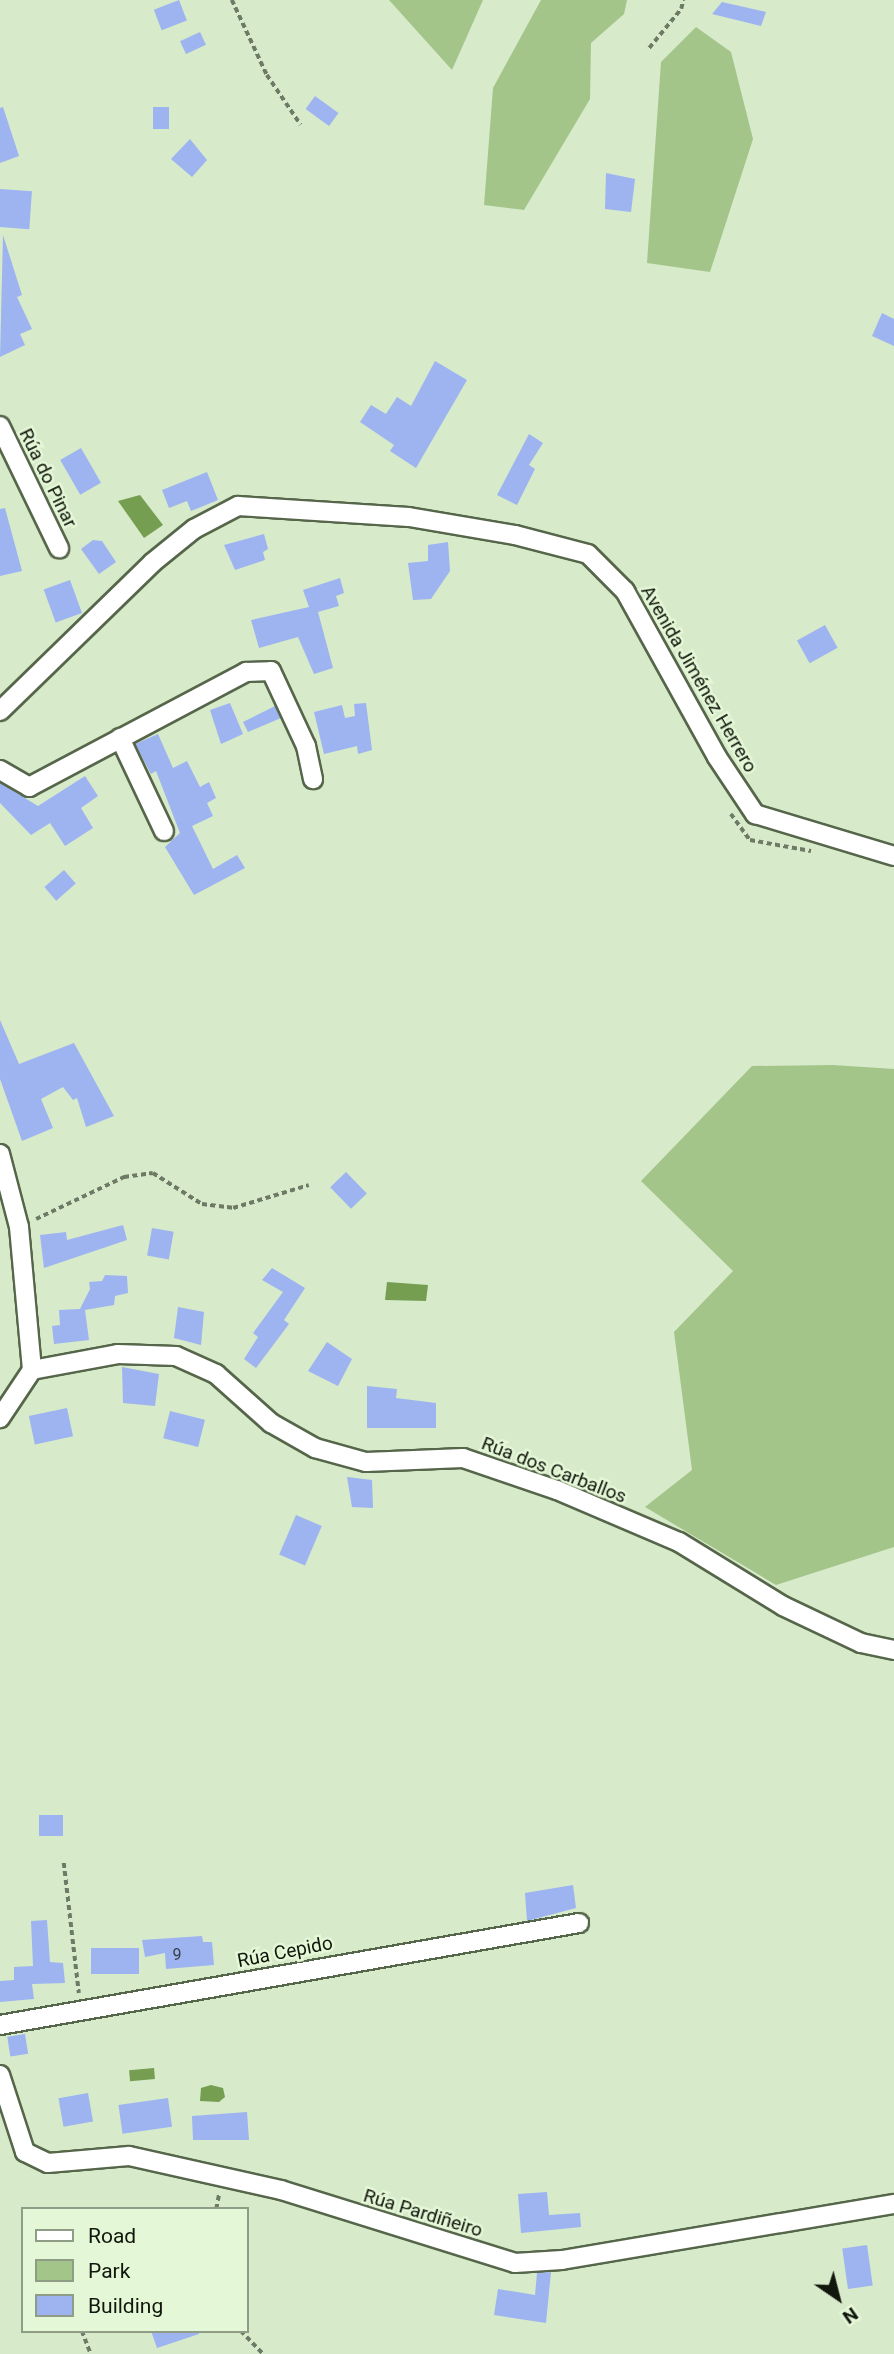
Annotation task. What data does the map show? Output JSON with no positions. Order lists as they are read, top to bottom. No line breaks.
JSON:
{"streets":{"street":["Rúa do Pinar","Avenida Jiménez Herrero","Rúa dos Carballos","Rúa Cepido","Rúa Pardiñeiro"]},"house_numbers":["9"],"legend":["Road","Park","Building"],"north":"bottom right"}
